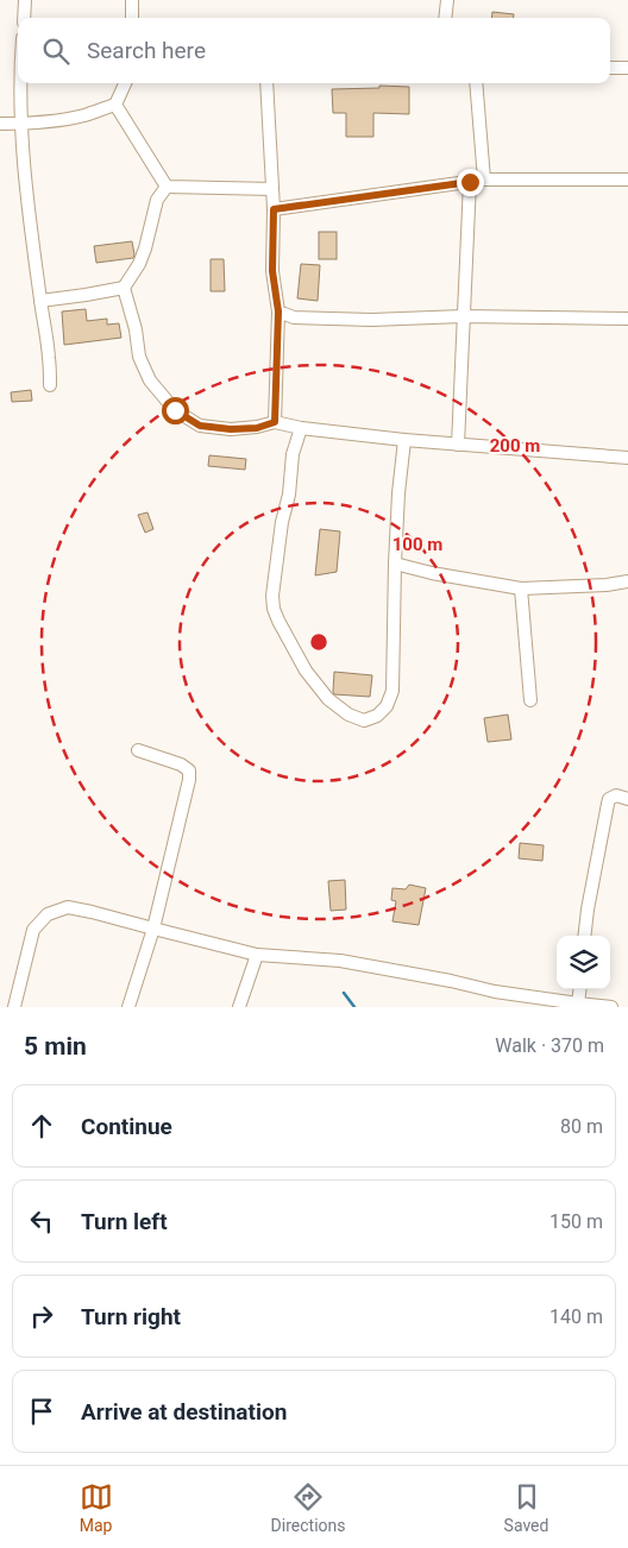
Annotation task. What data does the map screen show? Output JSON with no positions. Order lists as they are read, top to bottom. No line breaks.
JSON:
{"page":{"search":"Search here","heading":["5 min","Walk · 370 m"],"list":[["Continue","80 m"],["Turn left","150 m"],["Turn right","140 m"],"Arrive at destination"],"nav":["Map","Directions","Saved"]},"rings":["200 m","100 m"]}
